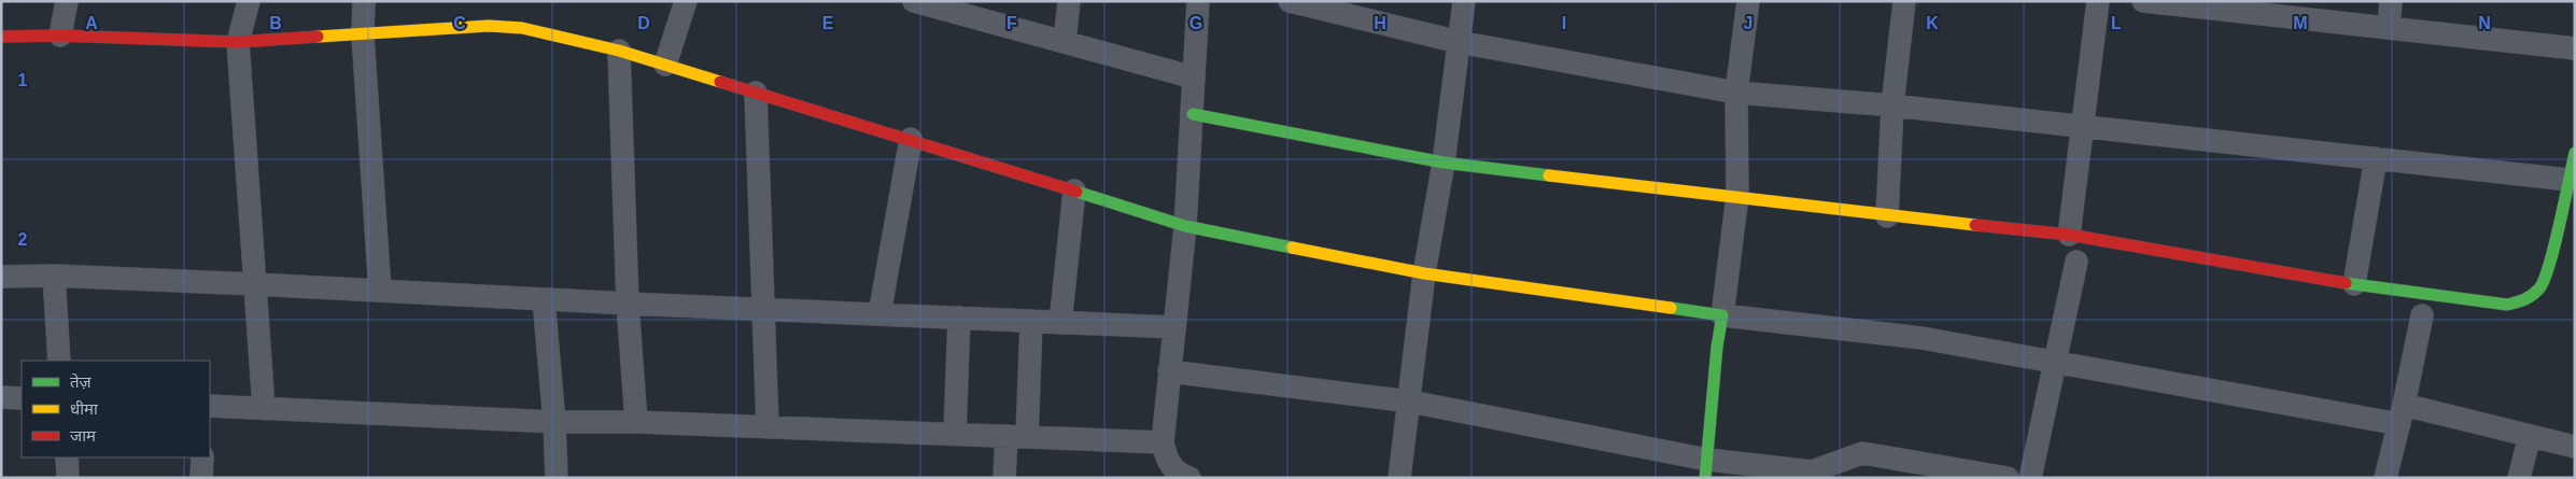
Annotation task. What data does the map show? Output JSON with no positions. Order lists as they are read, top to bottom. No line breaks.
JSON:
{"legend":["तेज़","धीमा","जाम"],"grid":{"columns":["A","B","C","D","E","F","G","H","I","J","K","L","M","N"],"rows":["1","2"]}}
